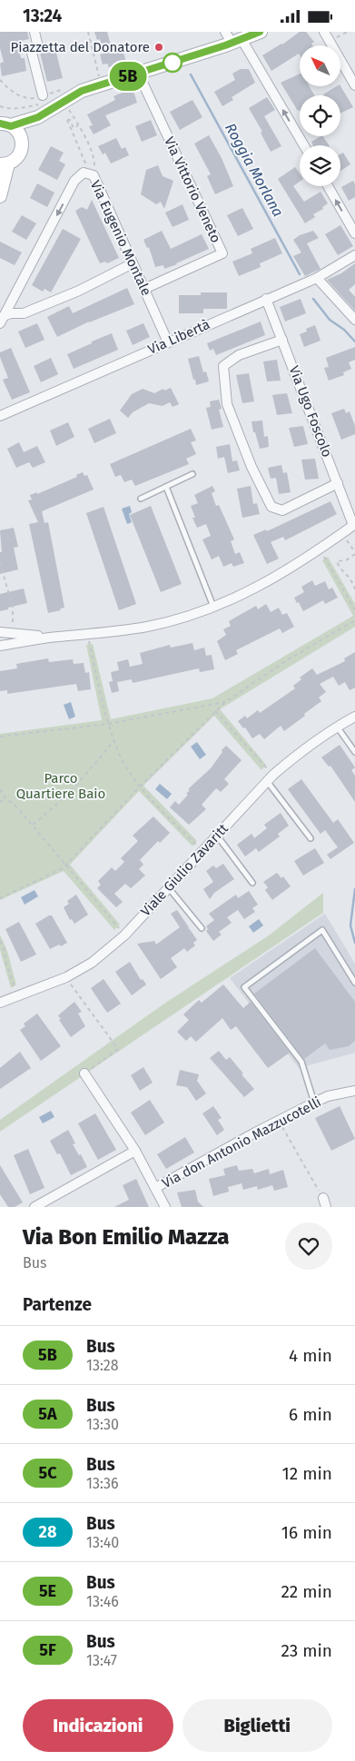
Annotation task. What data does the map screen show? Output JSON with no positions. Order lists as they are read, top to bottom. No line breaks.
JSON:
{"streets":{"street":["Via Vittorio Veneto","Via Eugenio Montale","Via Libertà","Via Ugo Foscolo","Viale Giulio Zavaritt","Via don Antonio Mazzucotelli"]},"crossings":[["Via Vittorio Veneto","Via Eugenio Montale"],["Via Eugenio Montale","Via Libertà"],["Via Libertà","Via Ugo Foscolo"]],"water":["Roggia Morlana"],"parks":["Parco Quartiere Baio"],"places":["Piazzetta del Donatore"],"lines":["bus line 5B"],"north":"top left","page":{"status":"13:24","on_map":"5B","heading":[["Via Bon Emilio Mazza","Bus"],"Partenze"],"list":[{"mark":"5B","name":"Bus","note":"13:28","value":"4 min"},{"mark":"5A","name":"Bus","note":"13:30","value":"6 min"},{"mark":"5C","name":"Bus","note":"13:36","value":"12 min"},{"mark":"28","name":"Bus","note":"13:40","value":"16 min"},{"mark":"5E","name":"Bus","note":"13:46","value":"22 min"},{"mark":"5F","name":"Bus","note":"13:47","value":"23 min"}],"buttons":["Indicazioni","Biglietti"]}}
